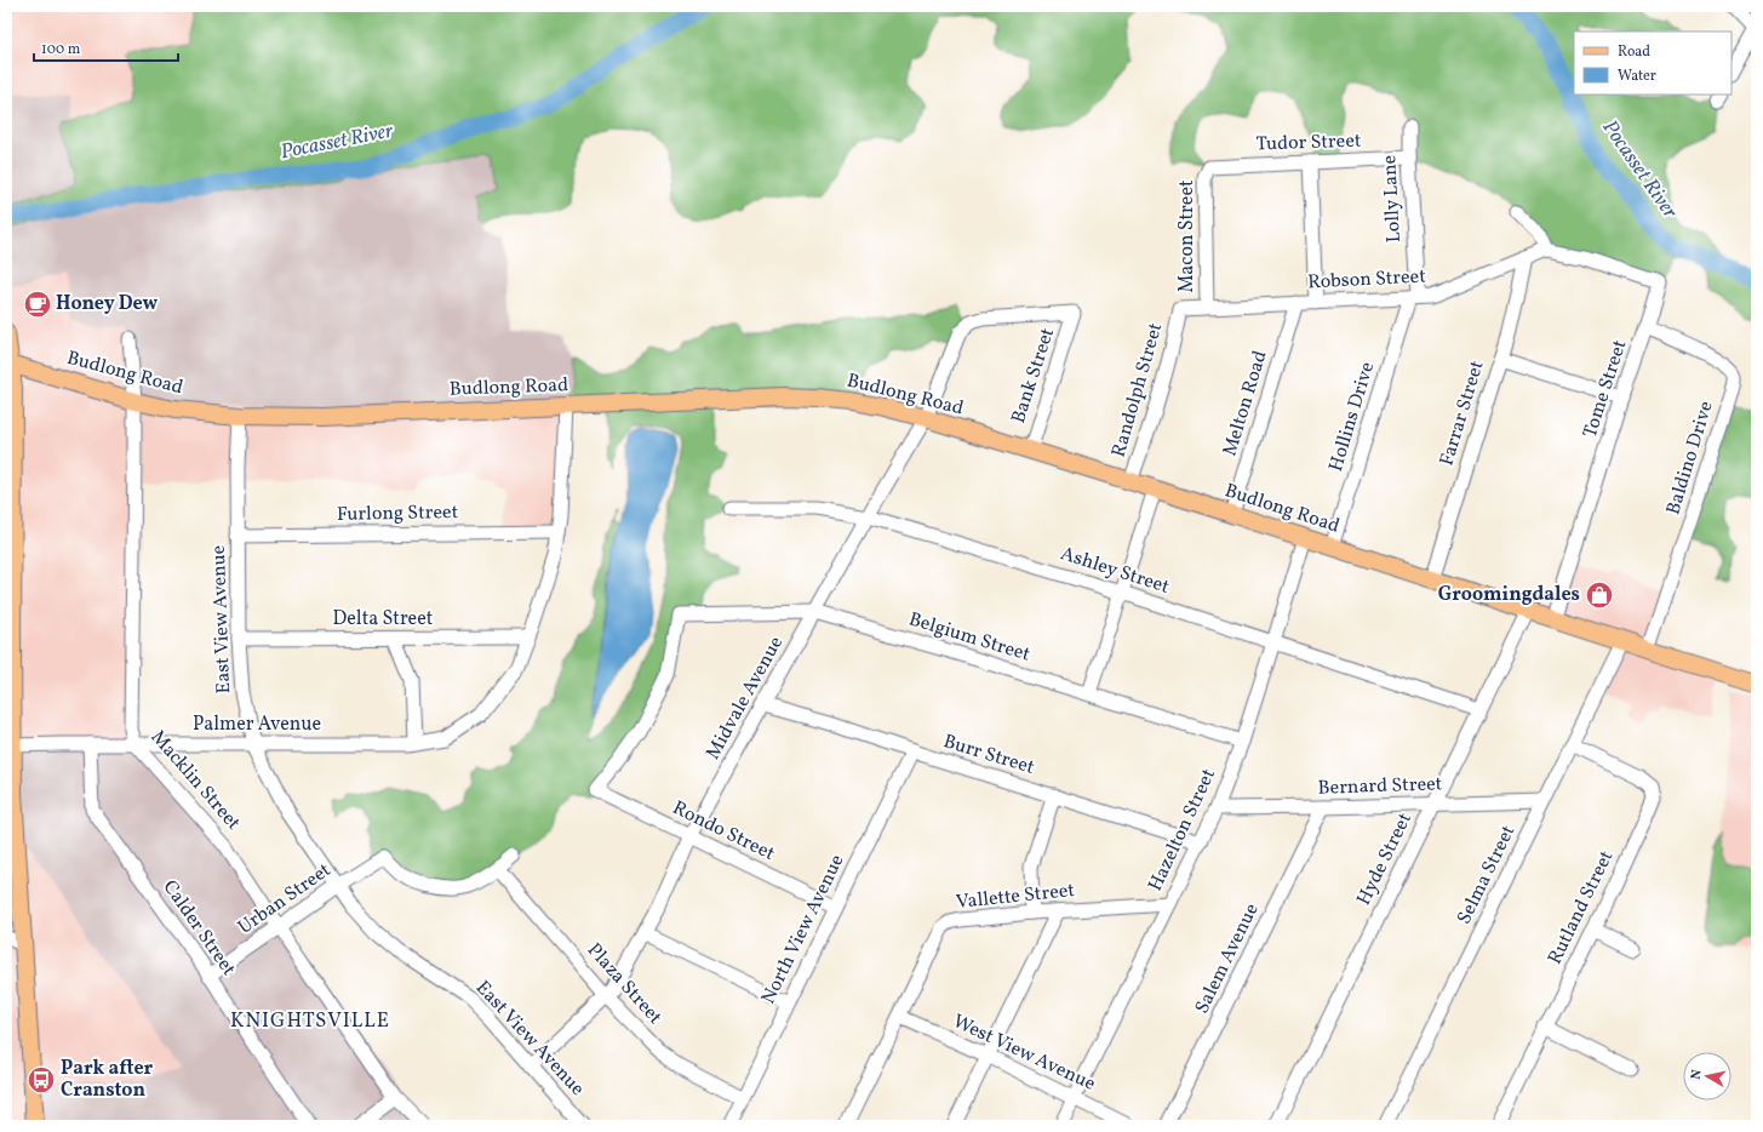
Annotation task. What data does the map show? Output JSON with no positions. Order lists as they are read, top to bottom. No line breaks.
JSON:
{"streets":{"main road":["Budlong Road"],"street":["Tudor Street","Lolly Lane","Macon Street","Robson Street","Bank Street","Tome Street","Randolph Street","Melton Road","Farrar Street","Hollins Drive","Baldino Drive","Furlong Street","Ashley Street","East View Avenue","Delta Street","Belgium Street","Midvale Avenue","Palmer Avenue","Burr Street","Macklin Street","Bernard Street","Hazelton Street","Rondo Street","Hyde Street","Selma Street","Vallette Street","Urban Street","Rutland Street","Calder Street","North View Avenue","Salem Avenue","Plaza Street","West View Avenue"]},"crossings":[["Tudor Street","Lolly Lane"],["Tudor Street","Macon Street"],["Lolly Lane","Robson Street"],["Lolly Lane","Hollins Drive"],["Macon Street","Robson Street"],["Robson Street","Tome Street"],["Robson Street","Randolph Street"],["Robson Street","Melton Road"],["Robson Street","Farrar Street"],["Robson Street","Hollins Drive"],["Budlong Road","Bank Street"],["Budlong Road","Tome Street"],["Budlong Road","Randolph Street"],["Budlong Road","Melton Road"],["Budlong Road","Farrar Street"],["Budlong Road","Hollins Drive"],["Budlong Road","Baldino Drive"],["Budlong Road","East View Avenue"],["Budlong Road","Midvale Avenue"],["Budlong Road","Palmer Avenue"],["Budlong Road","Macklin Street"],["Budlong Road","Hazelton Street"],["Budlong Road","Hyde Street"],["Budlong Road","Selma Street"],["Bank Street","Midvale Avenue"],["Tome Street","Baldino Drive"],["Furlong Street","East View Avenue"],["Furlong Street","Palmer Avenue"],["Ashley Street","Midvale Avenue"],["Ashley Street","Hazelton Street"],["Ashley Street","Hyde Street"],["East View Avenue","Delta Street"],["East View Avenue","Midvale Avenue"],["East View Avenue","Palmer Avenue"],["East View Avenue","Urban Street"],["Delta Street","Palmer Avenue"],["Belgium Street","Midvale Avenue"],["Belgium Street","Hazelton Street"],["Belgium Street","Rondo Street"],["Midvale Avenue","Burr Street"],["Midvale Avenue","Rondo Street"],["Midvale Avenue","Plaza Street"],["Palmer Avenue","Macklin Street"],["Palmer Avenue","Calder Street"],["Burr Street","Hazelton Street"],["Burr Street","North View Avenue"],["Macklin Street","Urban Street"],["Bernard Street","Hazelton Street"],["Bernard Street","Hyde Street"],["Bernard Street","Selma Street"],["Bernard Street","Salem Avenue"],["Hazelton Street","Vallette Street"],["Hazelton Street","West View Avenue"],["Rondo Street","North View Avenue"],["Selma Street","Rutland Street"],["Vallette Street","West View Avenue"],["Urban Street","Calder Street"],["Urban Street","Plaza Street"],["North View Avenue","Plaza Street"]],"districts":["KNIGHTSVILLE"],"water":["Pocasset River"],"places":{"cafe":["Honey Dew"],"shop":["Groomingdales"],"bus stop":["Park after Cranston"]},"legend":["Road","Water"],"scale_bar":"100 m","north":"left"}
